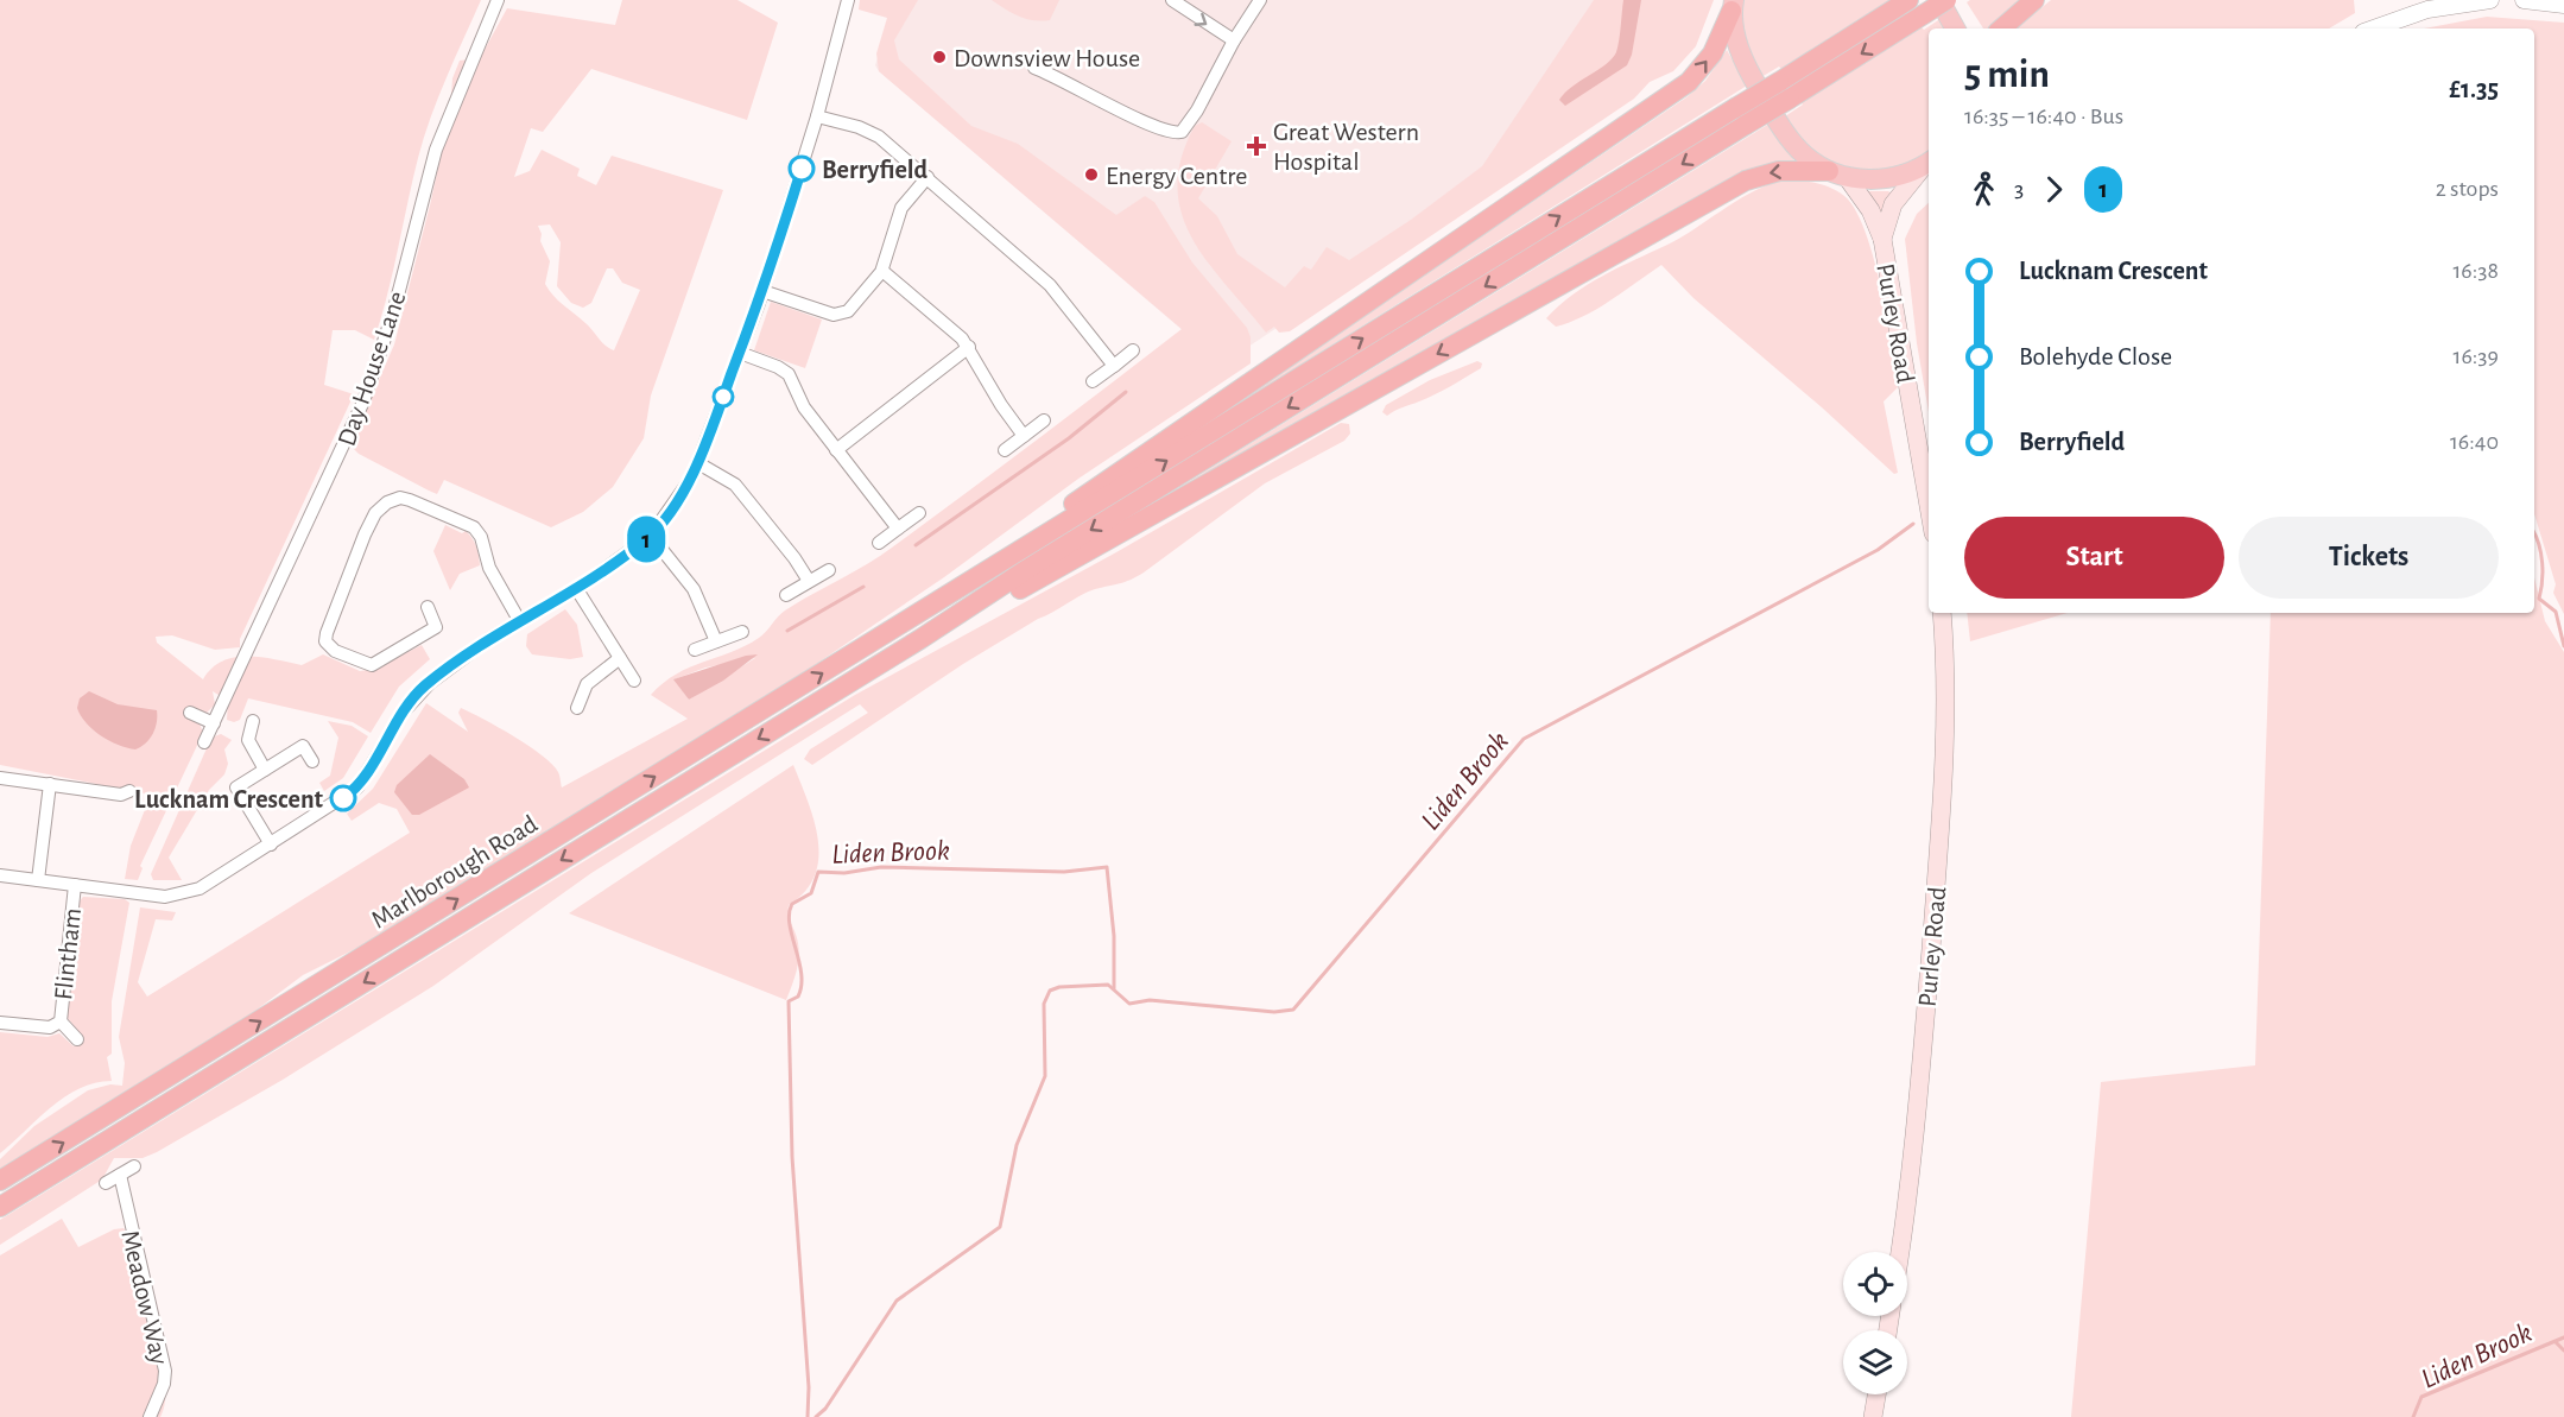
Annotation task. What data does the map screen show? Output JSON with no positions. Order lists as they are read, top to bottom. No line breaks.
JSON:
{"streets":{"highway":["Marlborough Road"],"main road":["Purley Road"],"street":["Day House Lane","Flintham","Meadow Way"]},"water":["Liden Brook"],"places":{"other":["Downsview House","Berryfield","Energy Centre","Lucknam Crescent"],"health":["Great Western Hospital"]},"lines":["bus line 1"],"page":{"on_map":"1","heading":["5 min","16:35 – 16:40 · Bus","£1.35"],"legs":["3","1","2 stops"],"list":[{"name":"Lucknam Crescent","value":"16:38"},{"name":"Bolehyde Close","value":"16:39"},{"name":"Berryfield","value":"16:40"}],"buttons":["Start","Tickets"]}}
